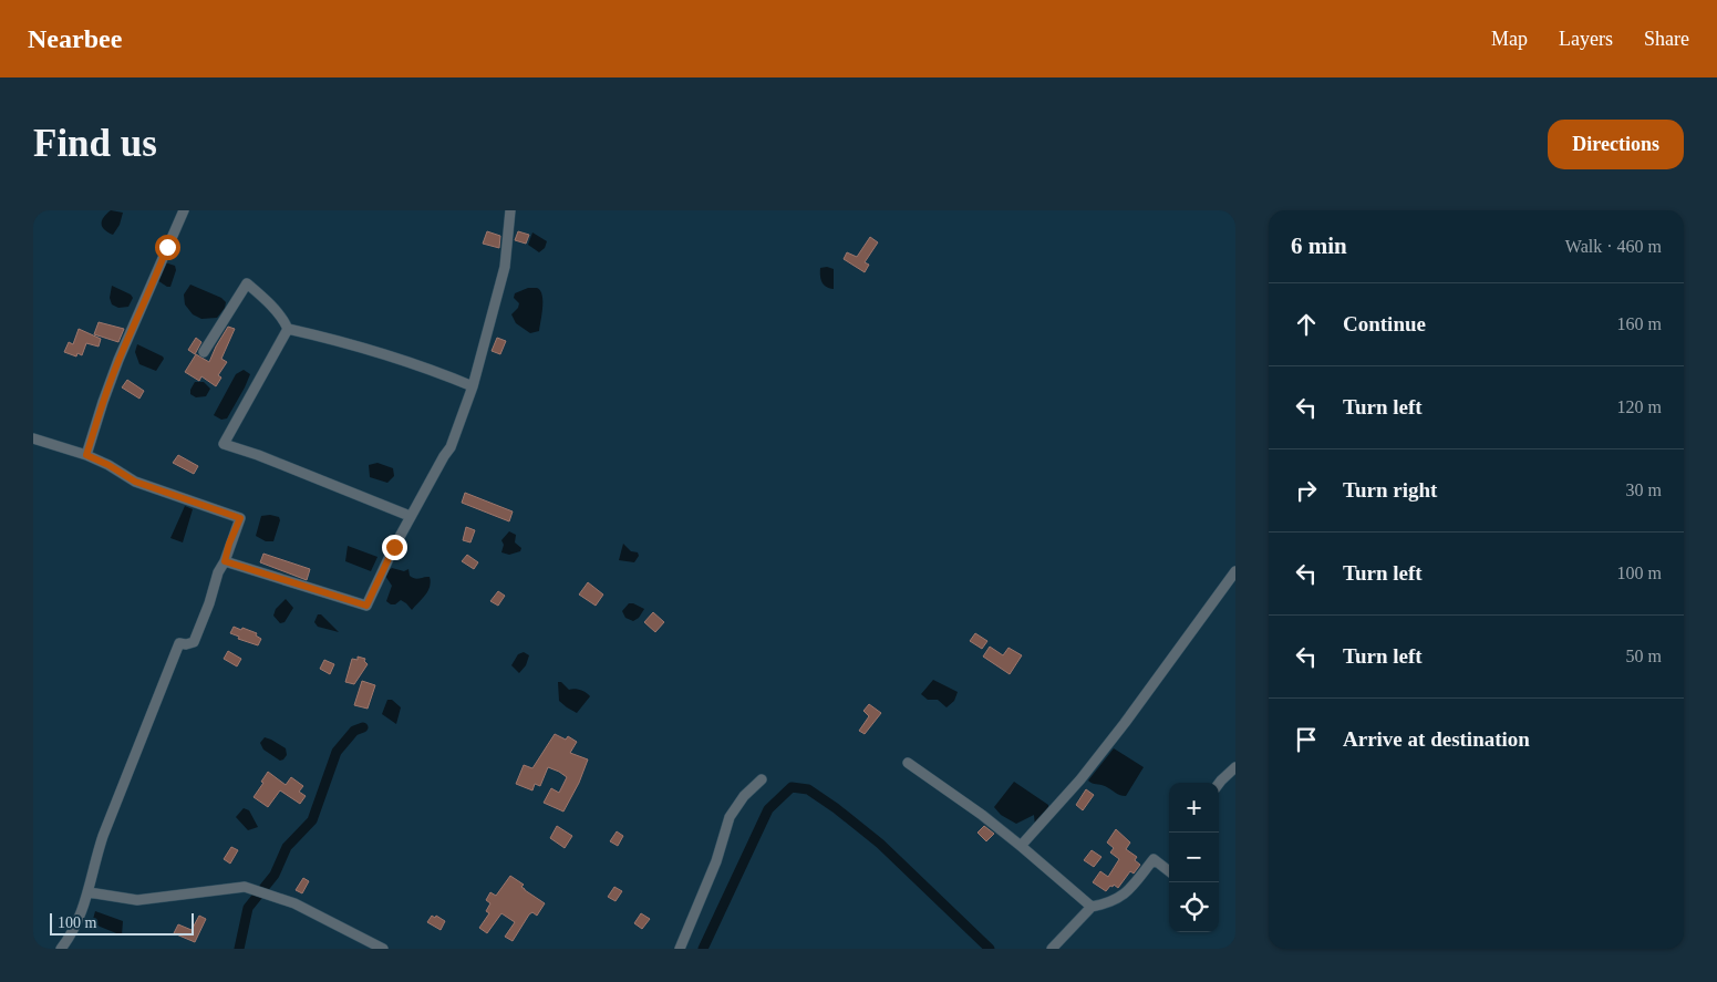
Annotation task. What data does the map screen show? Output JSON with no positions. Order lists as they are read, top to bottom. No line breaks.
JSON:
{"scale_bar":"100 m","page":{"header":"Nearbee","nav":["Map","Layers","Share"],"buttons":"Directions","title":"Find us","heading":["6 min","Walk · 460 m"],"list":[["Continue","160 m"],["Turn left","120 m"],["Turn right","30 m"],["Turn left","100 m"],["Turn left","50 m"],"Arrive at destination"],"map_buttons":["+","−"],"scale":"100 m"}}
